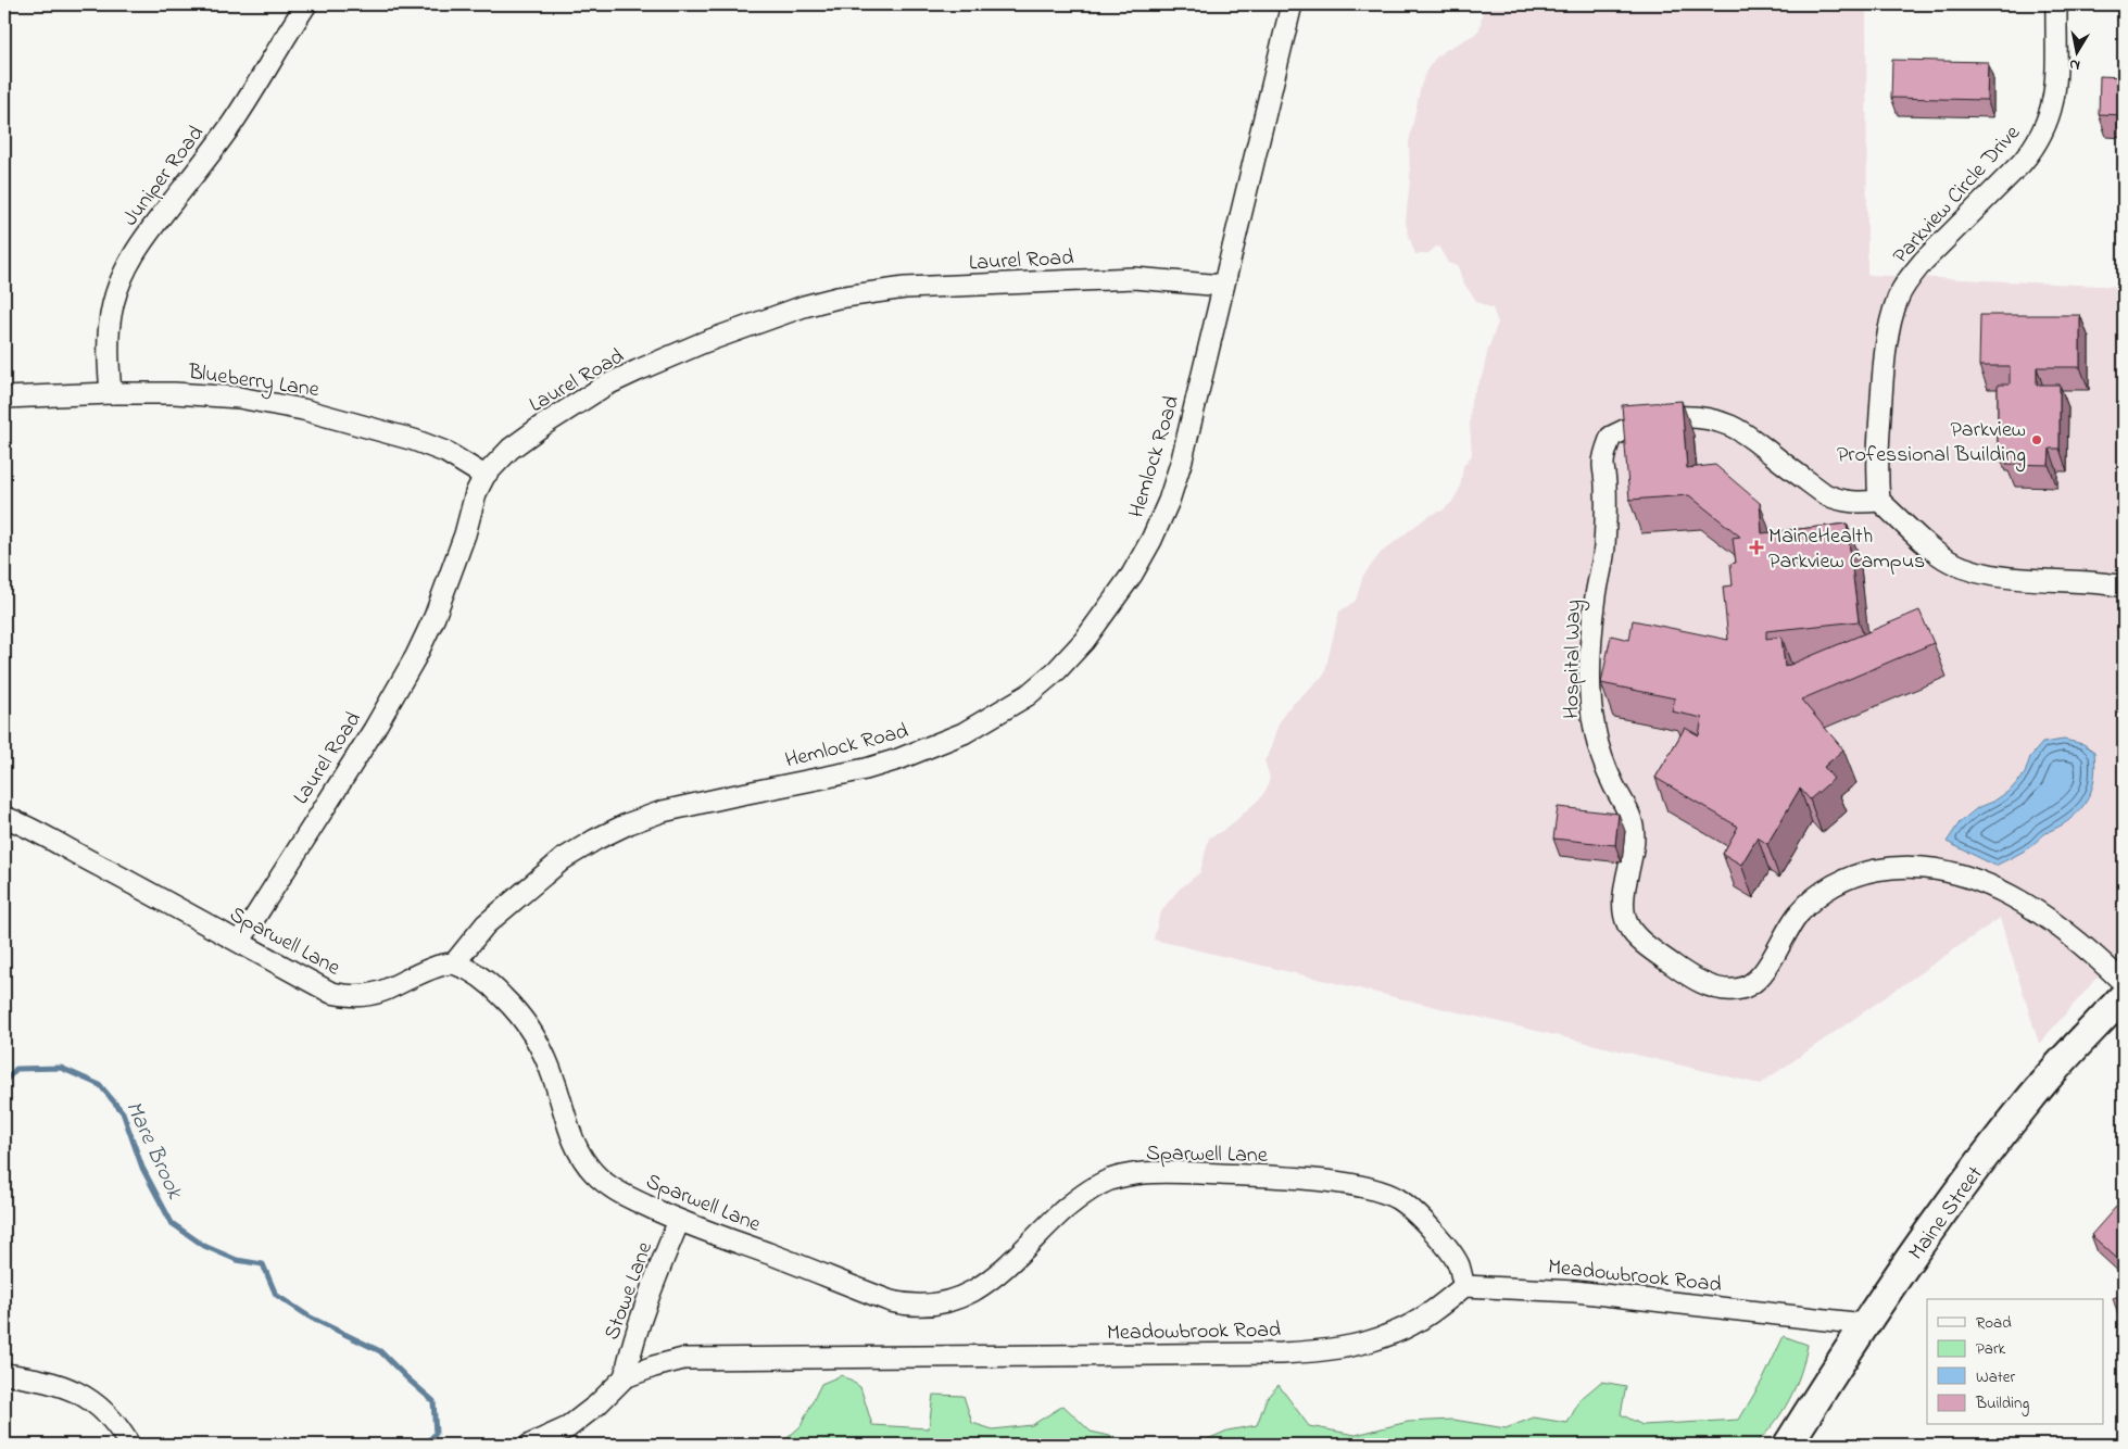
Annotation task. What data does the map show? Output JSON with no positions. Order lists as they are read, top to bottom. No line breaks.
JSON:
{"streets":{"street":["Juniper Road","Parkview Circle Drive","Laurel Road","Blueberry Lane","Hemlock Road","Hospital Way","Sparwell Lane","Maine Street","Meadowbrook Road","Stowe Lane"]},"crossings":[["Juniper Road","Blueberry Lane"],["Parkview Circle Drive","Hospital Way"],["Laurel Road","Blueberry Lane"],["Laurel Road","Hemlock Road"],["Laurel Road","Sparwell Lane"],["Hemlock Road","Sparwell Lane"],["Sparwell Lane","Meadowbrook Road"],["Sparwell Lane","Stowe Lane"],["Maine Street","Meadowbrook Road"],["Meadowbrook Road","Stowe Lane"]],"water":["Mare Brook"],"places":{"other":["Parkview Professional Building"],"health":["MaineHealth Parkview Campus"]},"legend":["Road","Park","Water","Building"],"north":"bottom"}
